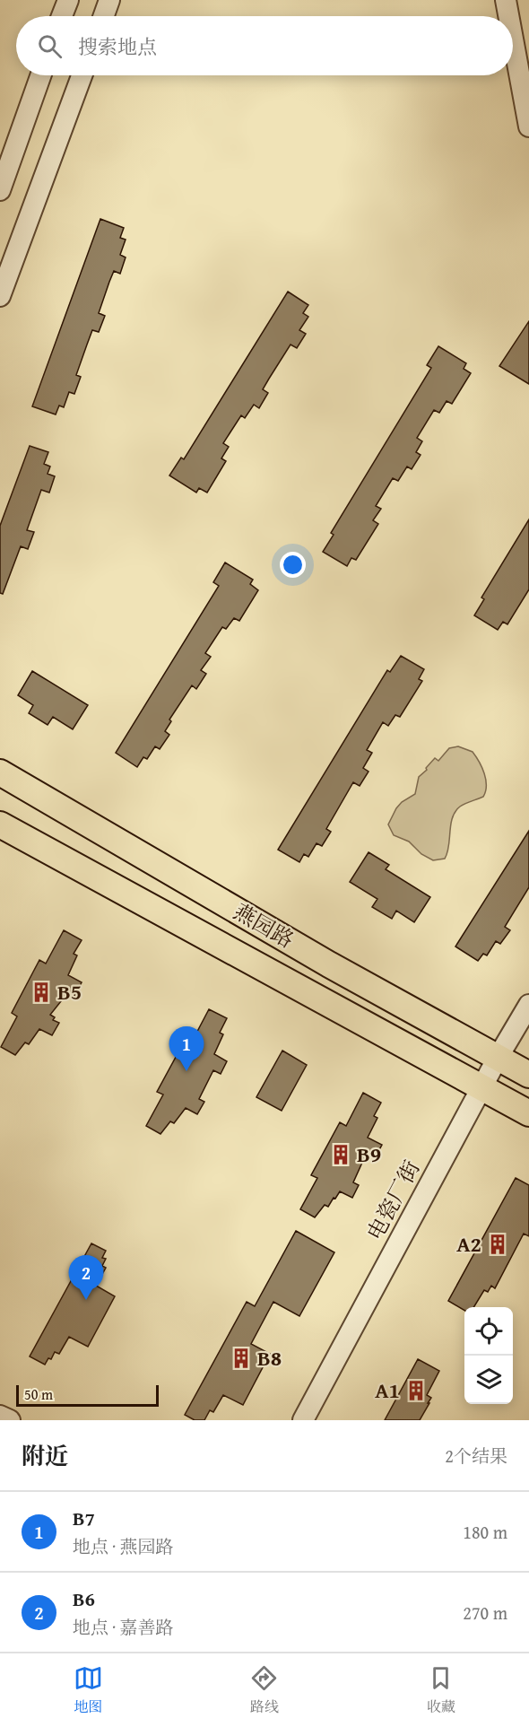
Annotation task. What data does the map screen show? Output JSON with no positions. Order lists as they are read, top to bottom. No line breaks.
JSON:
{"streets":{"main road":["燕园路"],"street":["电瓷厂街"]},"crossings":[["燕园路","电瓷厂街"]],"places":{"building":["B5","B9","A2","B8","A1"]},"scale_bar":"50 m","page":{"search":"搜索地点","pins":["1","2"],"scale":"50 m","heading":["附近","2个结果"],"list":[{"mark":"1","name":"B7","note":"地点 · 燕园路","value":"180 m"},{"mark":"2","name":"B6","note":"地点 · 嘉善路","value":"270 m"}],"nav":["地图","路线","收藏"]}}
